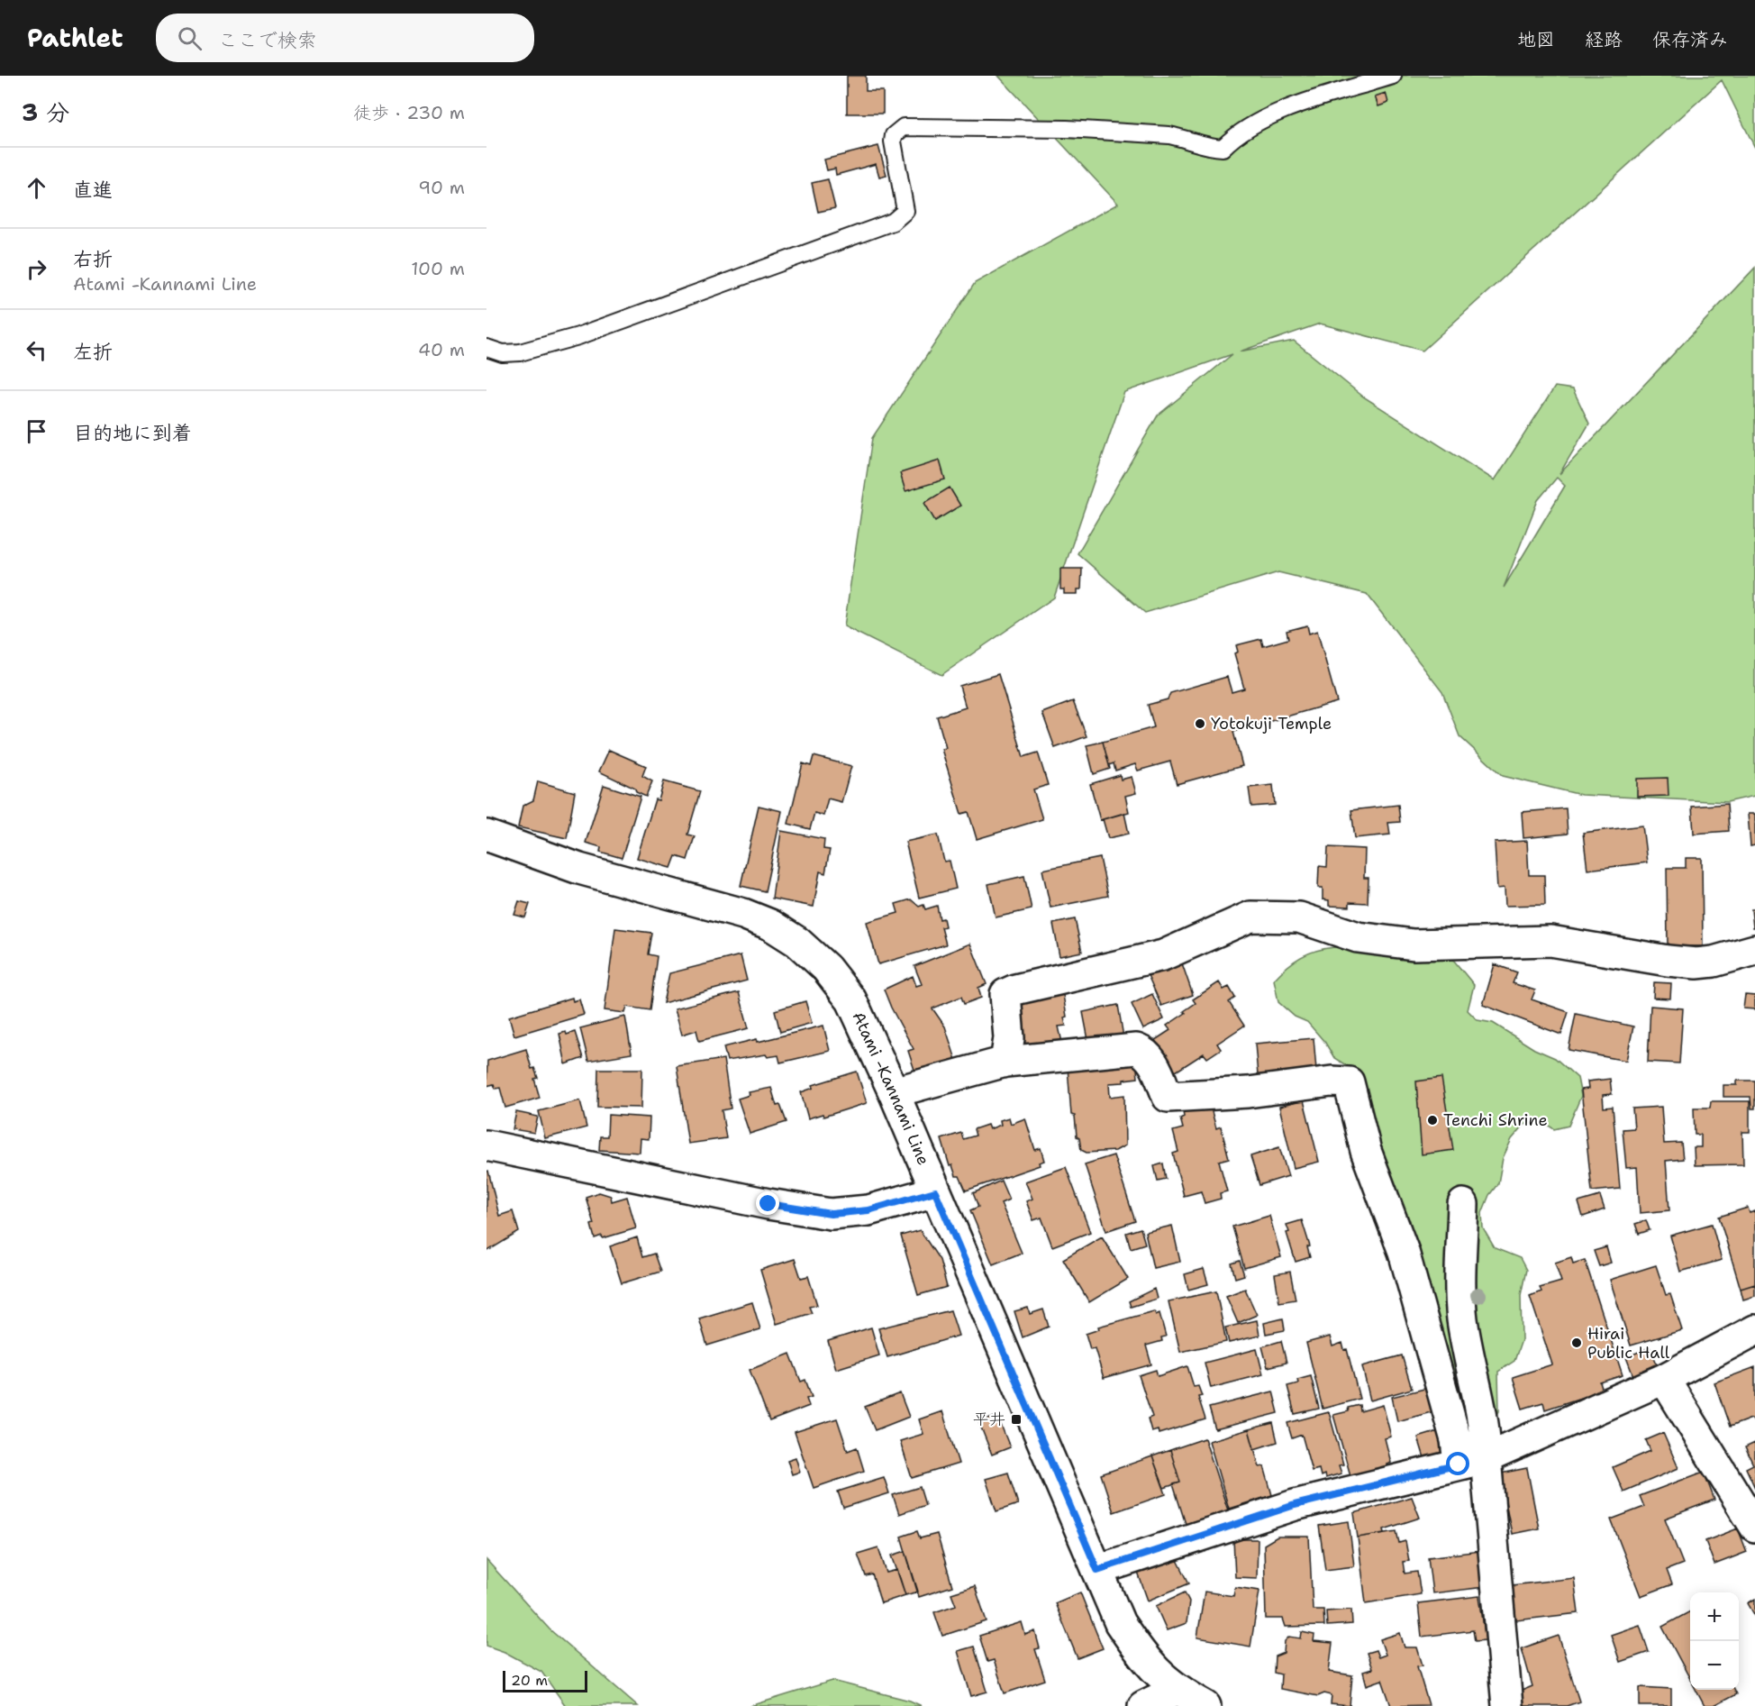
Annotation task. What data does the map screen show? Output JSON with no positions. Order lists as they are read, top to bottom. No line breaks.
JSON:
{"streets":{"street":["Atami -Kannami Line"]},"places":{"other":["Yotokuji Temple","Tenchi Shrine","Hirai Public Hall"],"transit":["平井"]},"scale_bar":"20 m","page":{"header":"Pathlet","search":"ここで検索","nav":["地図","経路","保存済み"],"heading":["3 分","徒歩 · 230 m"],"list":[["直進","90 m"],["右折","Atami -Kannami Line","100 m"],["左折","40 m"],"目的地に到着"],"map_buttons":["+","−"],"scale":"20 m"}}
